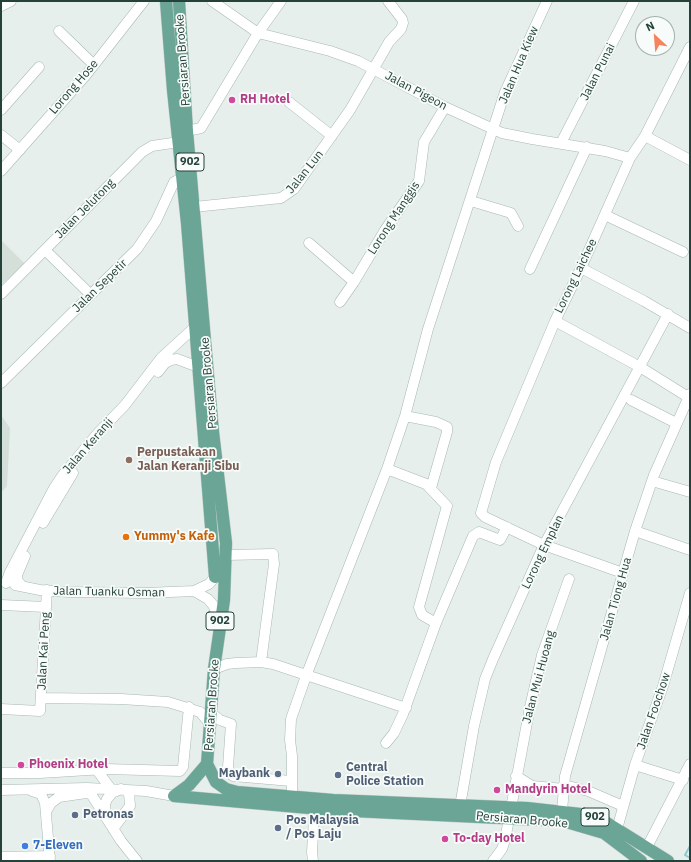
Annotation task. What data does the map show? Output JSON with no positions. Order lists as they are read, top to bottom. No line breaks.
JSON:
{"streets":{"main road":["Persiaran Brooke","902"],"street":["Jalan Hua Kiew","Jalan Punai","Lorong Hose","Jalan Pigeon","Jalan Lun","Jalan Jelutong","Lorong Manggis","Lorong Laichee","Jalan Sepetir","Jalan Keranji","Lorong Emplan","Jalan Tuanku Osman","Jalan Tiong Hua","Jalan Kai Peng","Jalan Mui Huoang","Jalan Foochow"]},"crossings":[["Persiaran Brooke","Jalan Hua Kiew"],["Persiaran Brooke","Jalan Lun"],["Persiaran Brooke","Jalan Jelutong"],["Persiaran Brooke","Jalan Sepetir"],["Persiaran Brooke","Jalan Keranji"],["Persiaran Brooke","Lorong Emplan"],["Persiaran Brooke","Jalan Tiong Hua"],["Persiaran Brooke","Jalan Mui Huoang"],["Persiaran Brooke","Jalan Foochow"],["Jalan Hua Kiew","Jalan Pigeon"],["Jalan Punai","Jalan Pigeon"],["Jalan Pigeon","Jalan Lun"],["Jalan Pigeon","Lorong Manggis"],["Jalan Pigeon","Lorong Laichee"],["Jalan Keranji","Jalan Tuanku Osman"],["Jalan Tuanku Osman","Jalan Kai Peng"]],"places":["RH Hotel","Perpustakaan Jalan Keranji Sibu","Yummy's Kafe","Phoenix Hotel","Maybank","Central Police Station","Mandyrin Hotel","Petronas","Pos Malaysia / Pos Laju","To-day Hotel","7-Eleven"],"north":"top left"}
